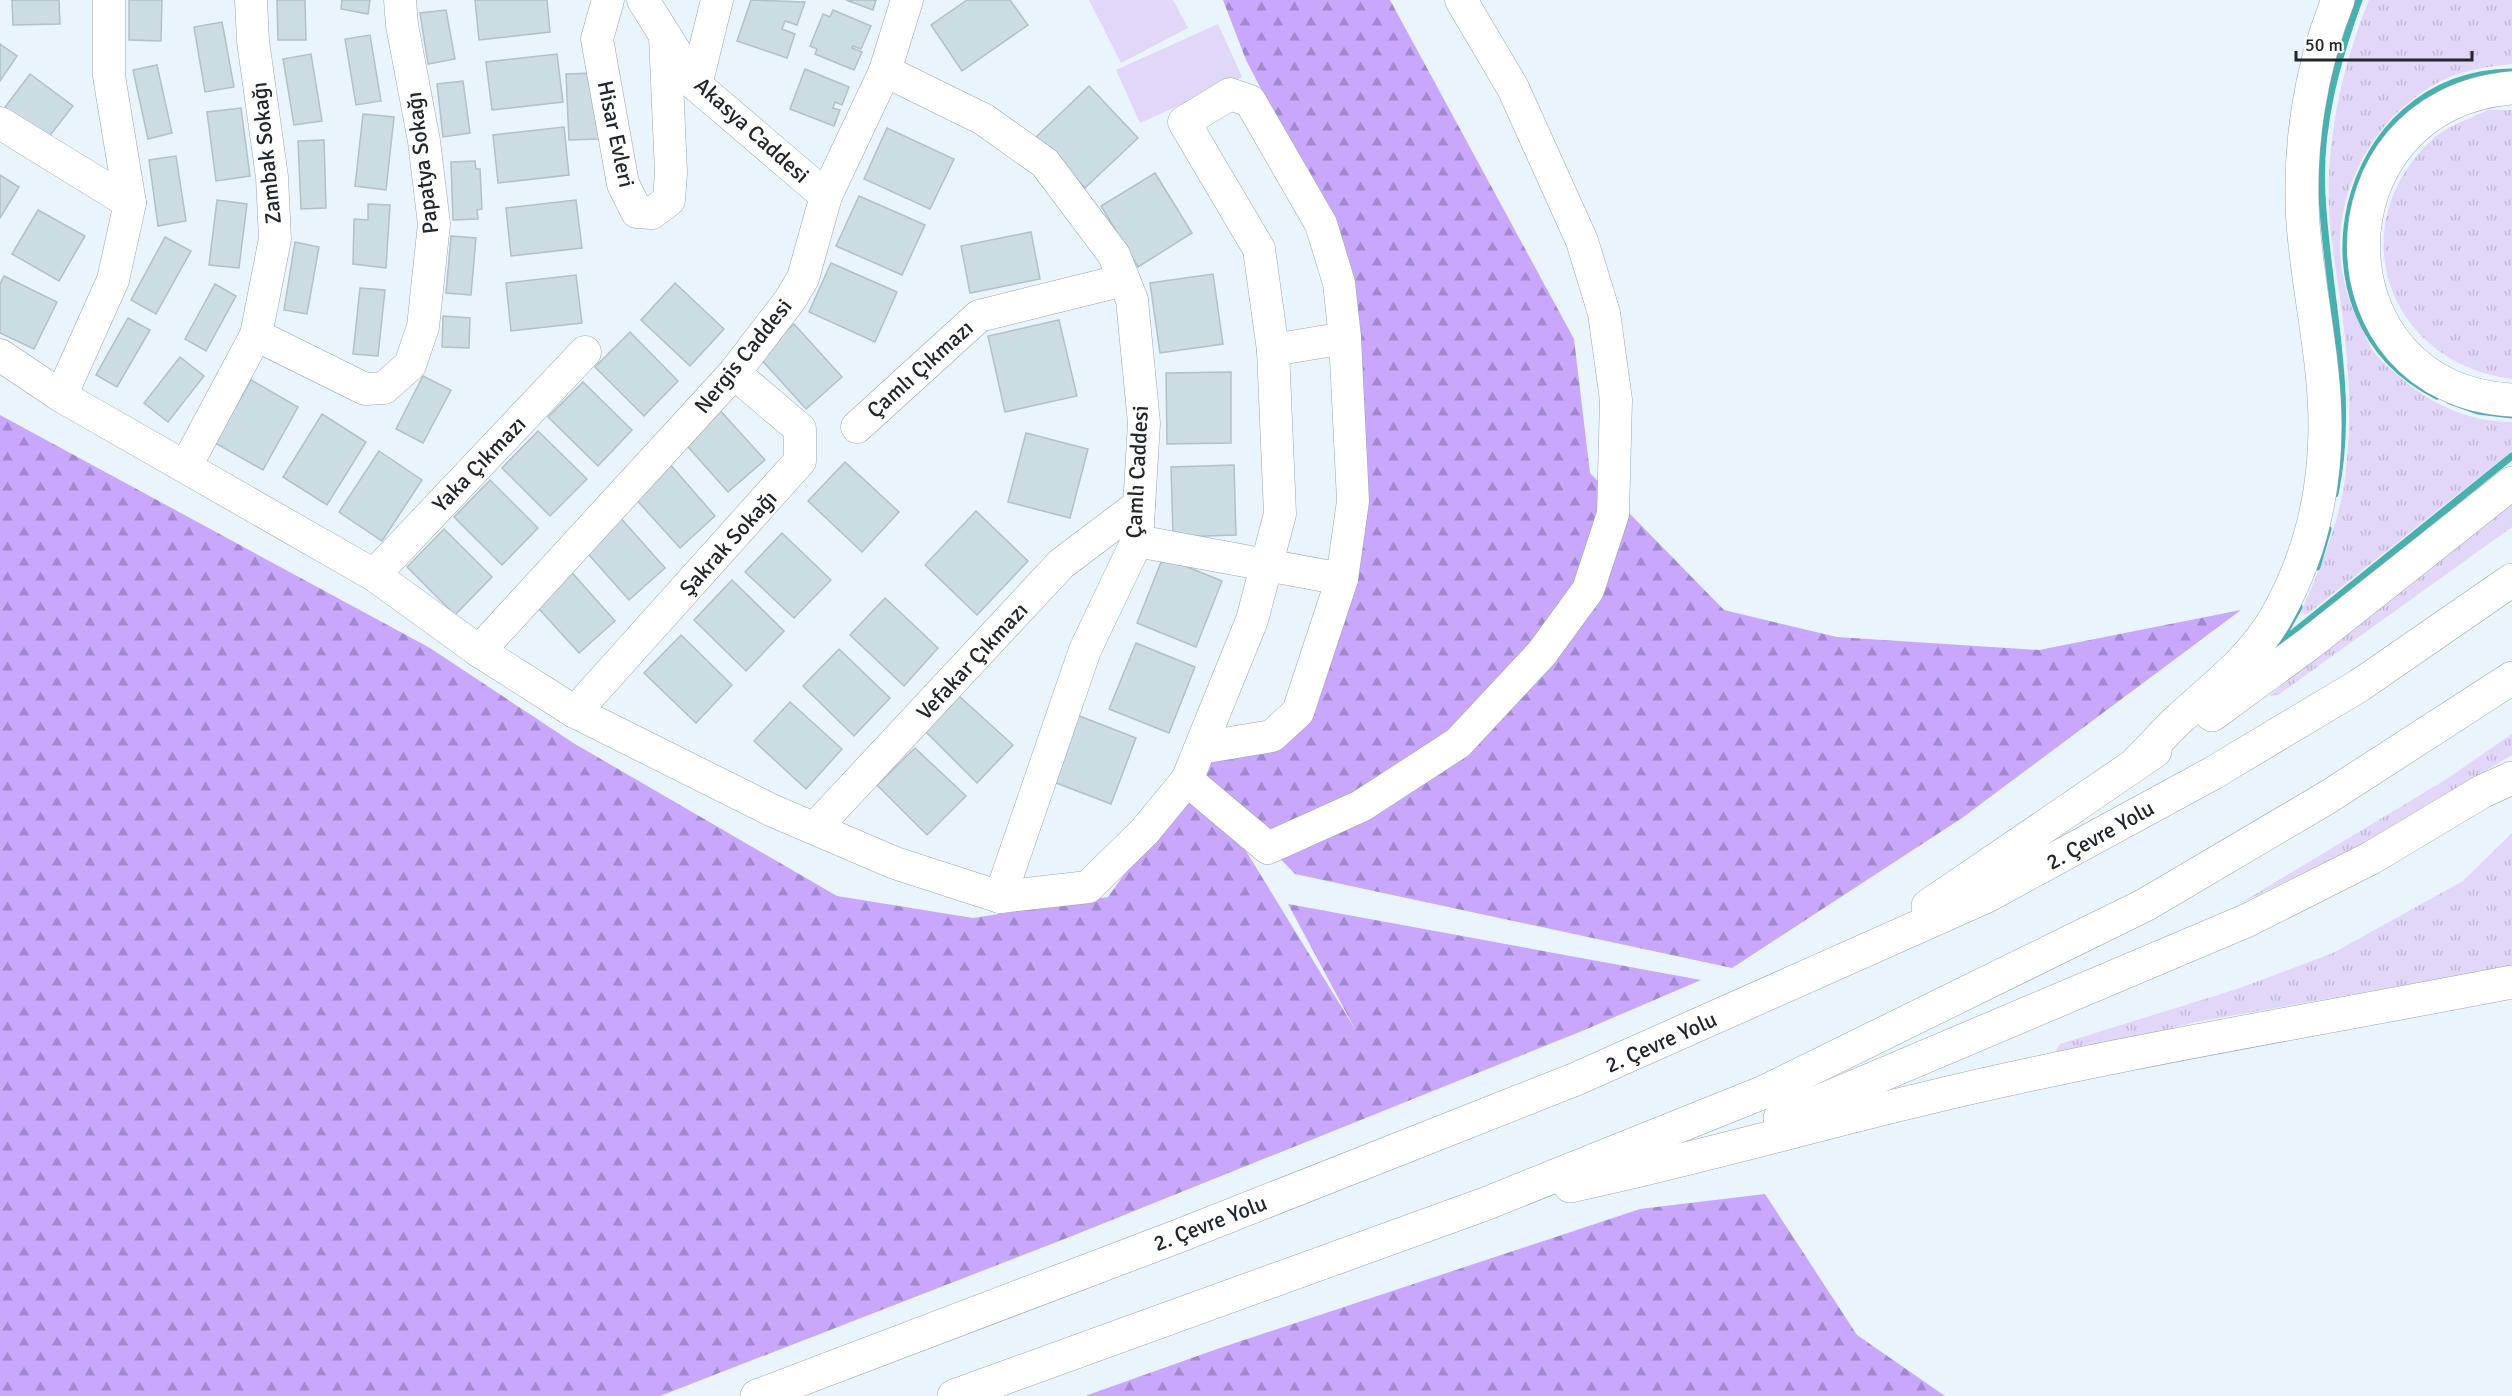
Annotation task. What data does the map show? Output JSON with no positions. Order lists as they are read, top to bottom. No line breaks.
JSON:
{"streets":{"highway":["2. Çevre Yolu"],"street":["Akasya Caddesi","Hisar Evleri","Zambak Sokağı","Papatya Sokağı","Nergis Caddesi","Çamlı Çıkmazı","Yaka Çıkmazı","Çamlı Caddesi","Şakrak Sokağı","Vefakar Çıkmazı"]},"crossings":[["Akasya Caddesi","Hisar Evleri"],["Akasya Caddesi","Nergis Caddesi"],["Zambak Sokağı","Papatya Sokağı"],["Nergis Caddesi","Çamlı Caddesi"],["Nergis Caddesi","Şakrak Sokağı"],["Çamlı Çıkmazı","Çamlı Caddesi"],["Çamlı Caddesi","Vefakar Çıkmazı"]],"scale_bar":"50 m"}
